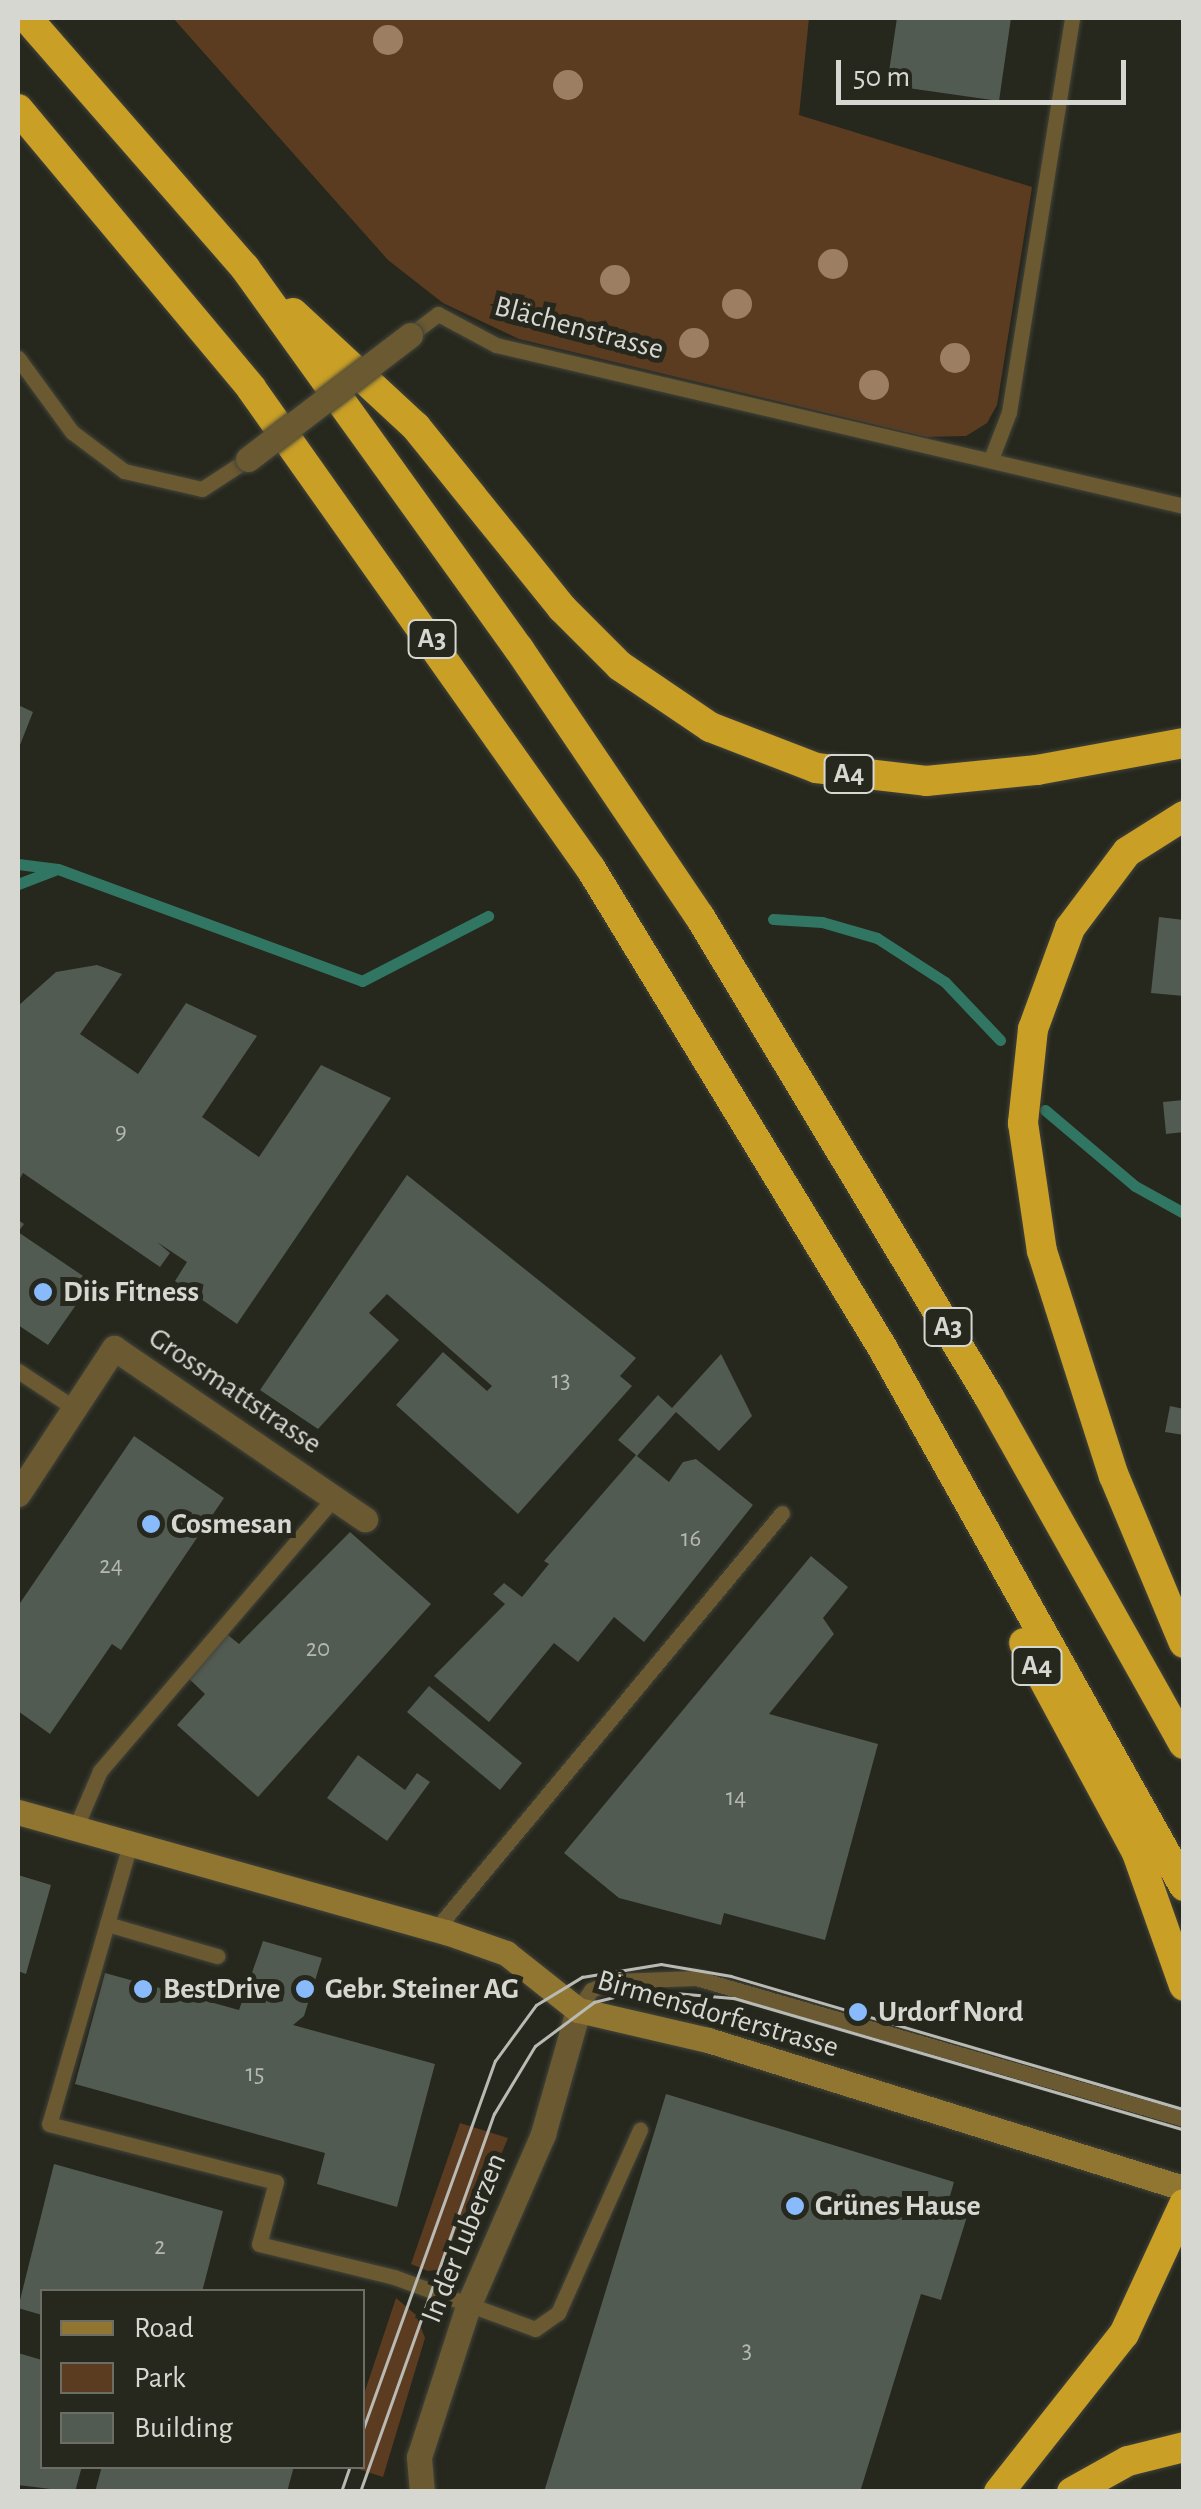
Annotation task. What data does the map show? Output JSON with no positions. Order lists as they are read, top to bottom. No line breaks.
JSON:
{"streets":{"highway":["A3","A4"],"main road":["Birmensdorferstrasse"],"street":["Blächenstrasse","Grossmattstrasse","In der Luberzen"]},"crossings":[["A3","A4"],["Birmensdorferstrasse","In der Luberzen"]],"places":["Diis Fitness","Cosmesan","BestDrive","Gebr. Steiner AG","Urdorf Nord","Grünes Hause"],"house_numbers":["9","13","16","24","20","14","15","2","3"],"legend":["Road","Park","Building"],"scale_bar":"50 m"}
